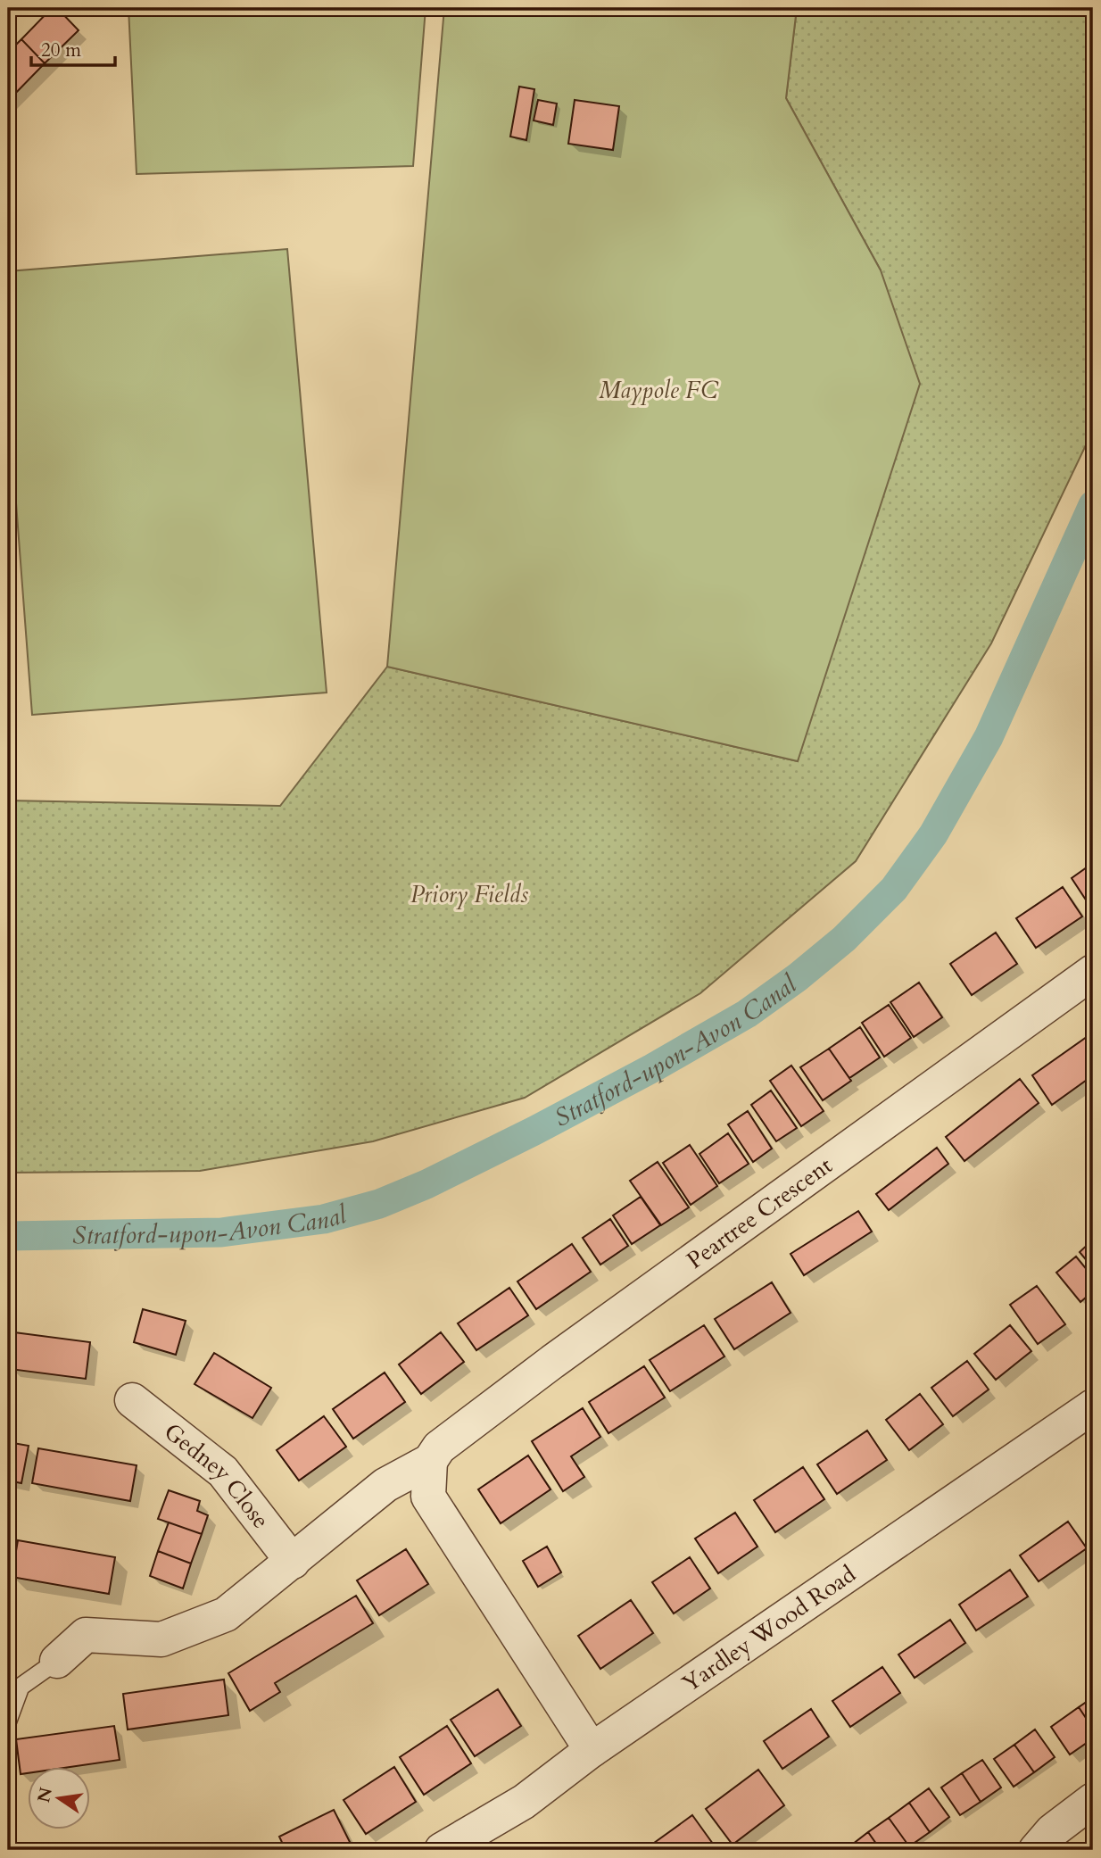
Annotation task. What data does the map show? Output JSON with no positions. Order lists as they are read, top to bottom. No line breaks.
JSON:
{"streets":{"street":["Peartree Crescent","Gedney Close","Yardley Wood Road"]},"crossings":[["Peartree Crescent","Gedney Close"]],"water":["Stratford-upon-Avon Canal"],"parks":["Maypole FC","Priory Fields"],"scale_bar":"20 m","north":"left"}
